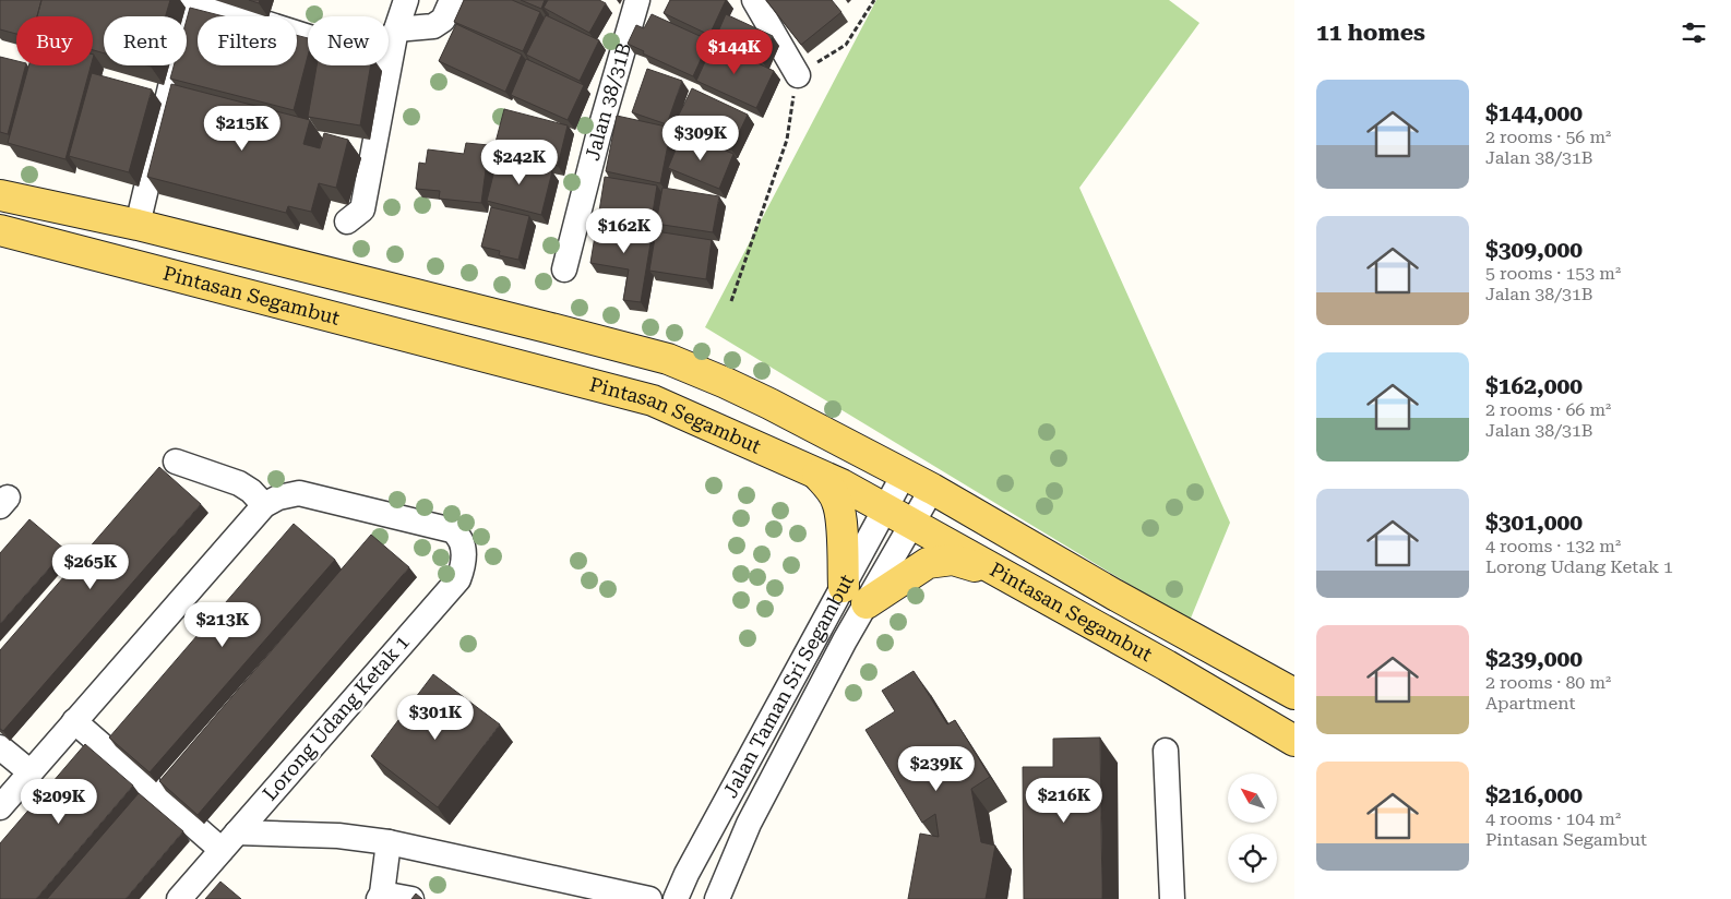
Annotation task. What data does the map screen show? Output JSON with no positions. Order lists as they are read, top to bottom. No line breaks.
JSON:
{"streets":{"main road":["Pintasan Segambut"],"street":["Jalan 38/31B","Jalan Taman Sri Segambut","Lorong Udang Ketak 1"]},"crossings":[["Pintasan Segambut","Jalan Taman Sri Segambut"]],"north":"top left","page":{"heading":"11 homes","chip":["Buy","Rent","Filters","New"],"price":["$144K","$215K","$309K","$242K","$162K","$265K","$213K","$301K","$239K","$216K","$209K"],"list":[{"name":"$144,000","note":"2 rooms · 56 m² · Jalan 38/31B"},{"name":"$309,000","note":"5 rooms · 153 m² · Jalan 38/31B"},{"name":"$162,000","note":"2 rooms · 66 m² · Jalan 38/31B"},{"name":"$301,000","note":"4 rooms · 132 m² · Lorong Udang Ketak 1"},{"name":"$239,000","note":"2 rooms · 80 m² · Apartment"},{"name":"$216,000","note":"4 rooms · 104 m² · Pintasan Segambut"}]}}
